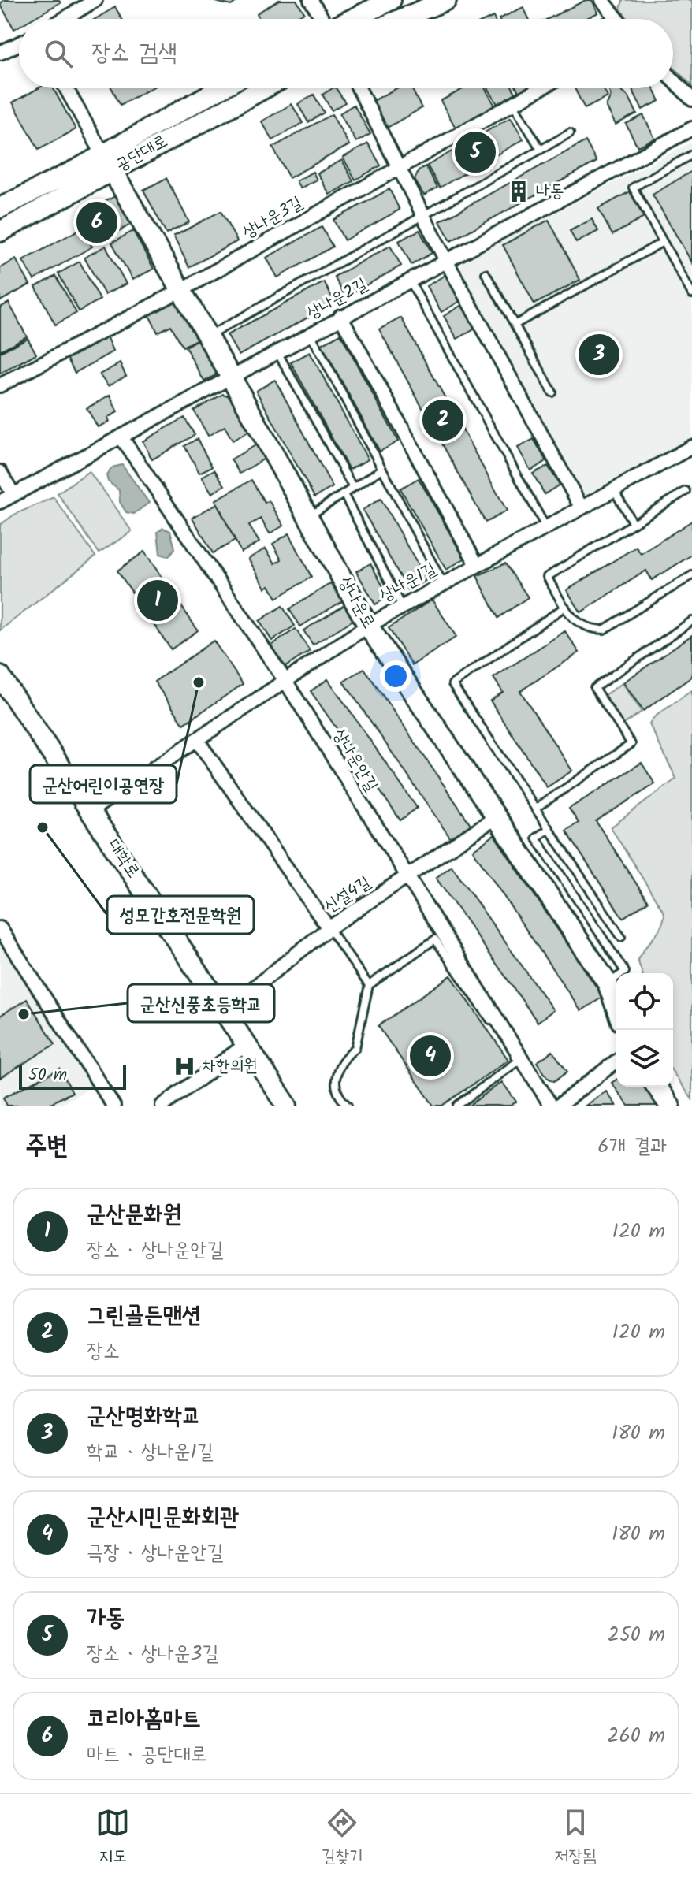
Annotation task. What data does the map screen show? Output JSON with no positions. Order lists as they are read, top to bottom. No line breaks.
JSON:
{"streets":{"street":["공단대로","상나운3길","상나운2길","상나운1길","상나운로","상나운안길","대학로","신설4길"]},"crossings":[["공단대로","상나운로"],["상나운3길","상나운로"],["상나운2길","상나운로"],["상나운2길","상나운안길"],["상나운1길","상나운로"],["상나운1길","상나운안길"],["상나운1길","대학로"],["상나운로","신설4길"],["상나운안길","신설4길"],["대학로","신설4길"]],"places":{"building":["나동"],"other":["군산어린이공연장","성모간호전문학원","군산신풍초등학교"],"hospital":["차한의원"]},"scale_bar":"50 m","page":{"search":"장소 검색","pins":["5","6","3","2","1","4"],"scale":"50 m","heading":["주변","6개 결과"],"list":[{"mark":"1","name":"군산문화원","note":"장소 · 상나운안길","value":"120 m"},{"mark":"2","name":"그린골든맨션","note":"장소","value":"120 m"},{"mark":"3","name":"군산명화학교","note":"학교 · 상나운1길","value":"180 m"},{"mark":"4","name":"군산시민문화회관","note":"극장 · 상나운안길","value":"180 m"},{"mark":"5","name":"가동","note":"장소 · 상나운3길","value":"250 m"},{"mark":"6","name":"코리아홈마트","note":"마트 · 공단대로","value":"260 m"}],"nav":["지도","길찾기","저장됨"]}}
